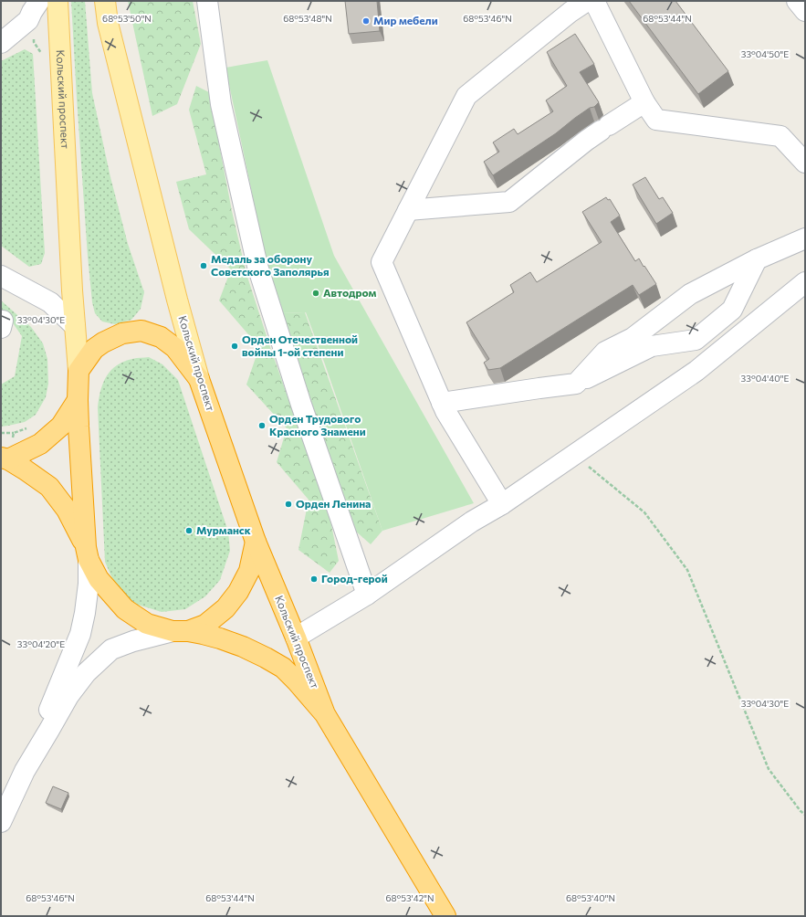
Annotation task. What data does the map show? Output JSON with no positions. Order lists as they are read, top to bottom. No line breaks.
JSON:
{"streets":{"highway":["Кольский проспект"]},"places":["Мир мебели","Медаль за оборону Советского Заполярья","Автодром","Орден Отечественной войны 1-ой степени","Орден Трудового Красного Знамени","Орден Ленина","Мурманск","Город-герой"],"coordinates":["68°53'50\"N","68°53'48\"N","68°53'46\"N","68°53'44\"N","33°04'50\"E","33°04'30\"E","33°04'40\"E","33°04'20\"E","68°53'42\"N","68°53'40\"N"]}
